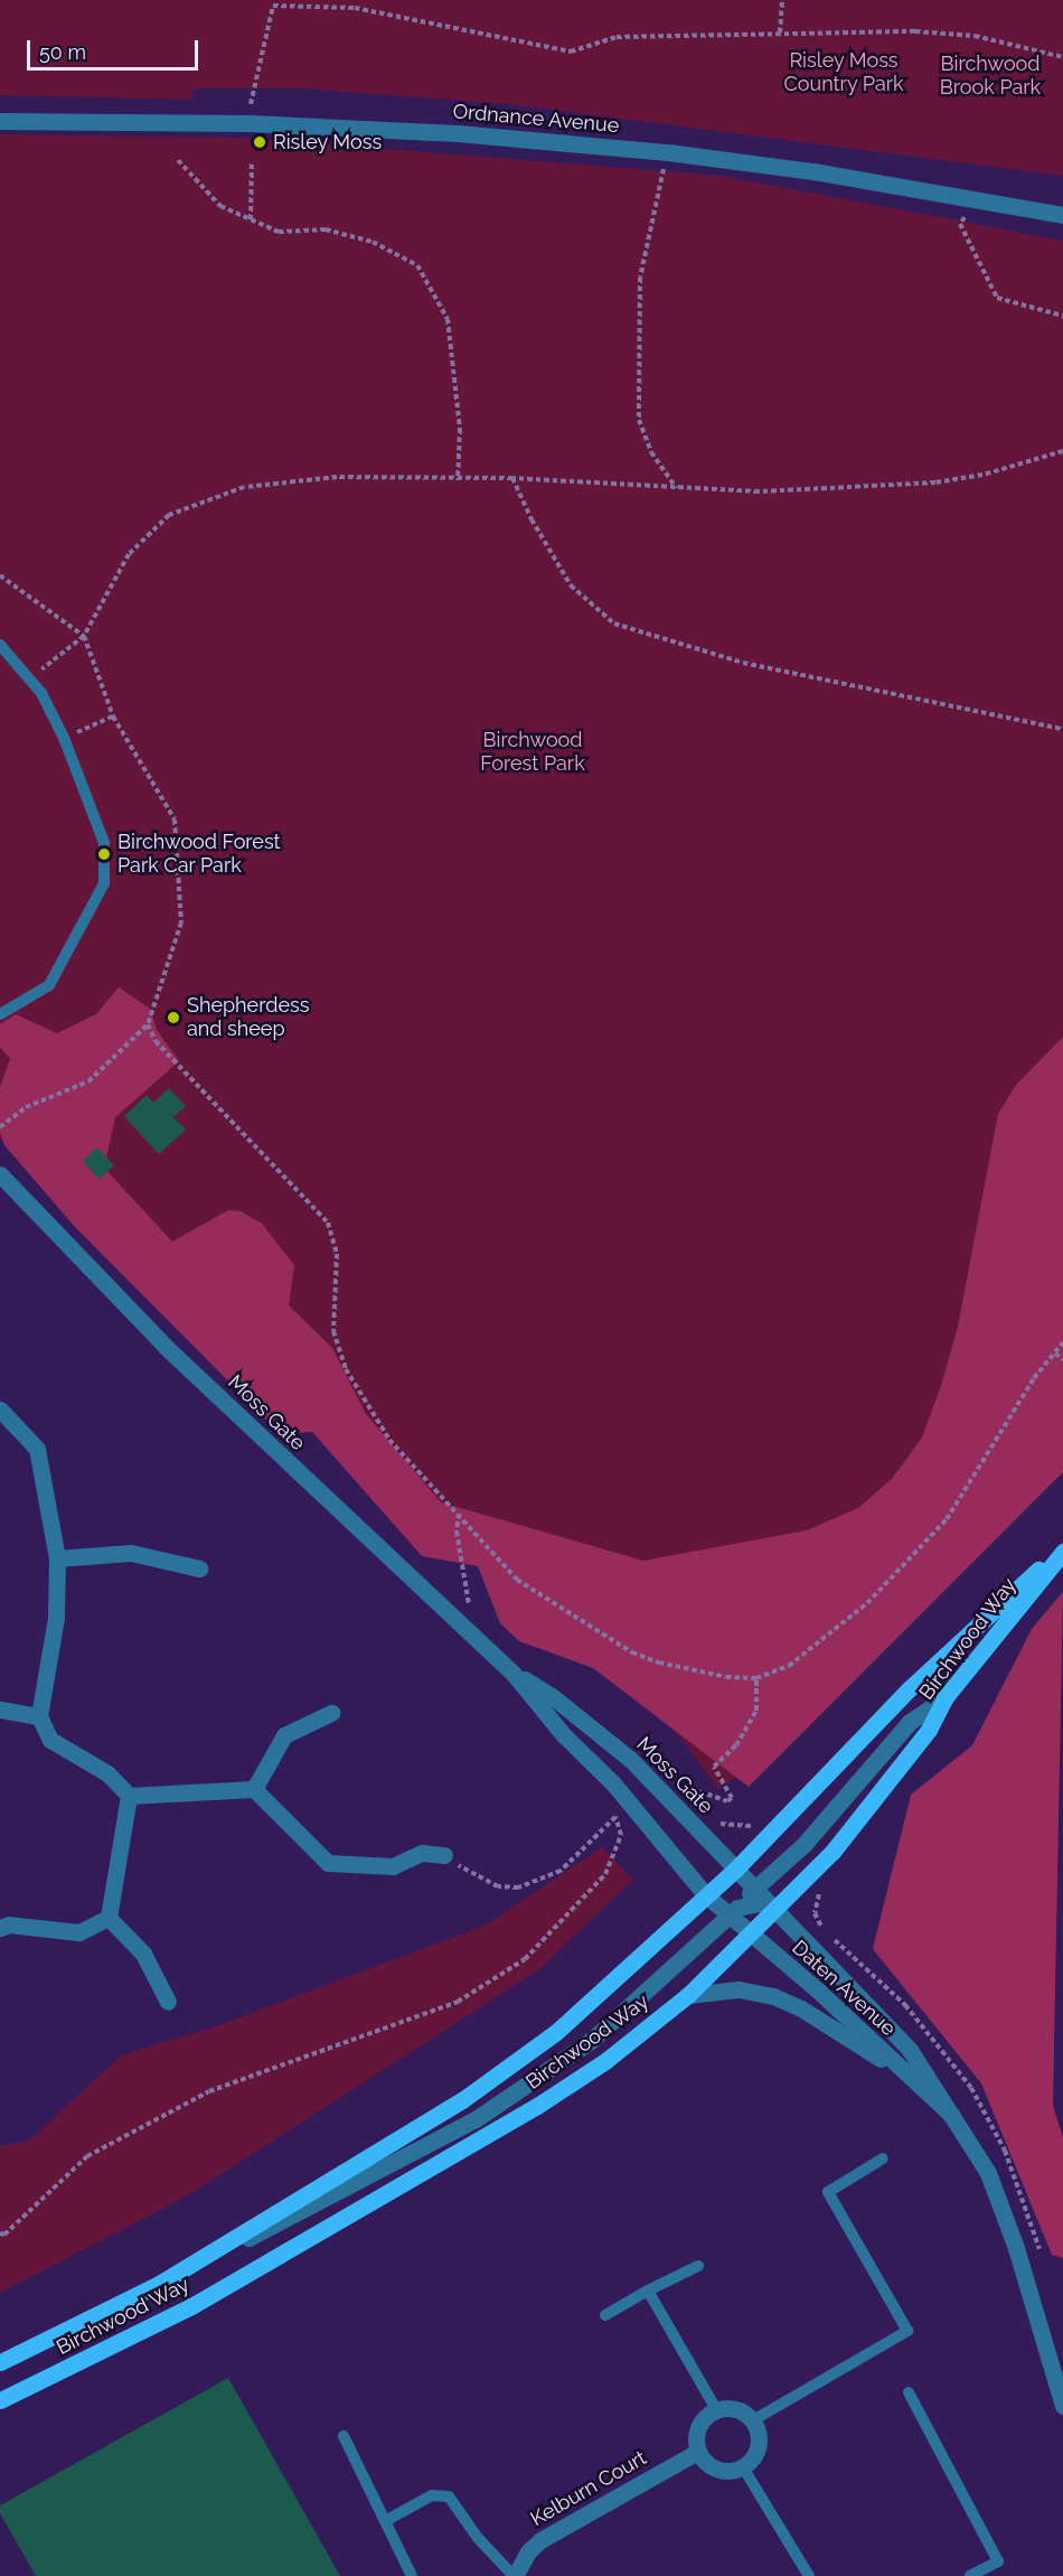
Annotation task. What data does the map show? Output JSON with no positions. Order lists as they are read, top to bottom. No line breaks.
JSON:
{"streets":{"main road":["Birchwood Way"],"street":["Ordnance Avenue","Moss Gate","Daten Avenue","Kelburn Court"]},"crossings":[["Moss Gate","Birchwood Way"],["Moss Gate","Daten Avenue"],["Birchwood Way","Daten Avenue"]],"parks":["Risley Moss Country Park","Birchwood Brook Park","Birchwood Forest Park"],"places":["Risley Moss","Birchwood Forest Park Car Park","Shepherdess and sheep"],"scale_bar":"50 m"}
